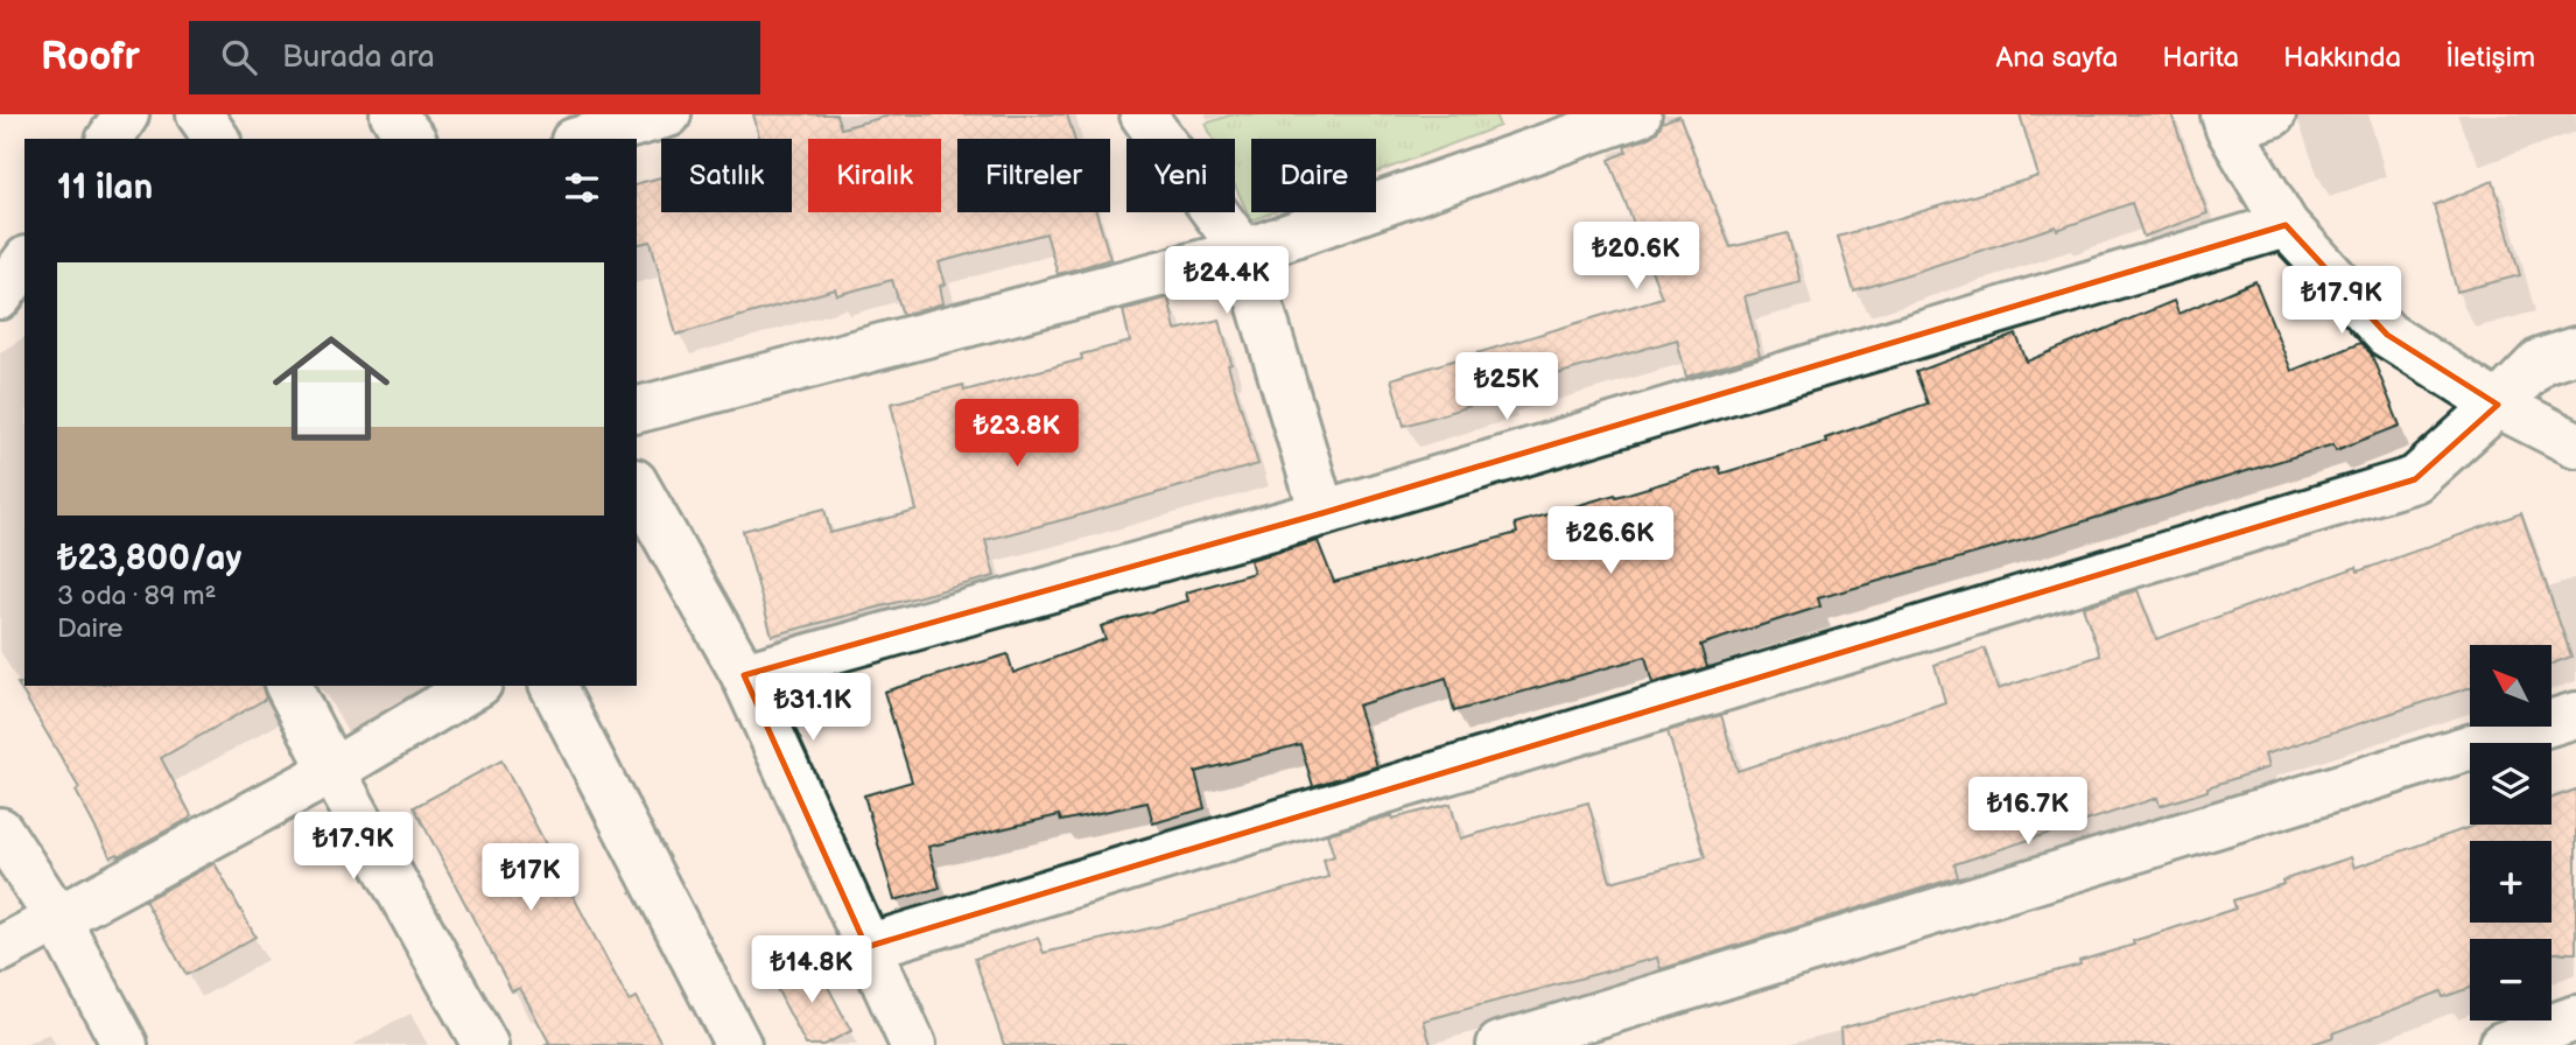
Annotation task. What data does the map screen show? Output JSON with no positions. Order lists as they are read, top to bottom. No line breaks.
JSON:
{"north":"top left","page":{"header":"Roofr","search":"Burada ara","nav":["Ana sayfa","Harita","Hakkında","İletişim"],"chip":["Satılık","Kiralık","Filtreler","Yeni","Daire"],"heading":"11 ilan","price":["₺20.6K","₺24.4K","₺17.9K","₺25K","₺23.8K","₺26.6K","₺31.1K","₺16.7K","₺17.9K","₺17K","₺14.8K"],"list":[{"name":"₺23,800/ay","note":"3 oda · 89 m² · Daire"}],"map_buttons":["+","−"]}}
